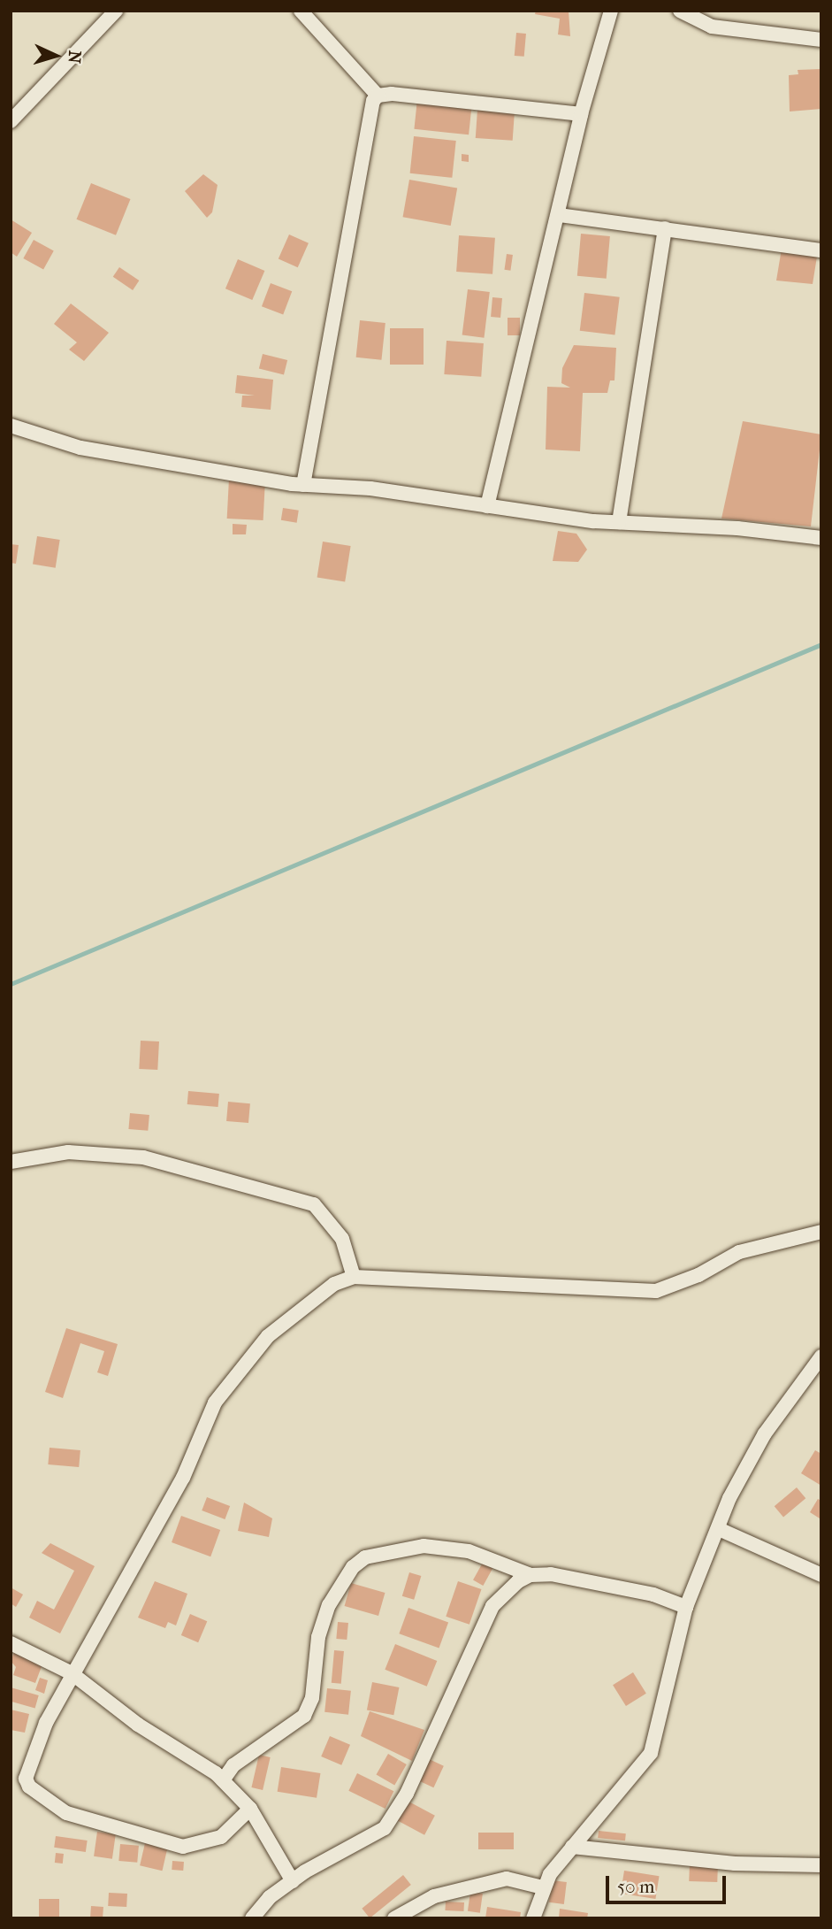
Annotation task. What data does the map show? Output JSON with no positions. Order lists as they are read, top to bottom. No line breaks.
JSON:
{"scale_bar":"50 m","north":"right"}
